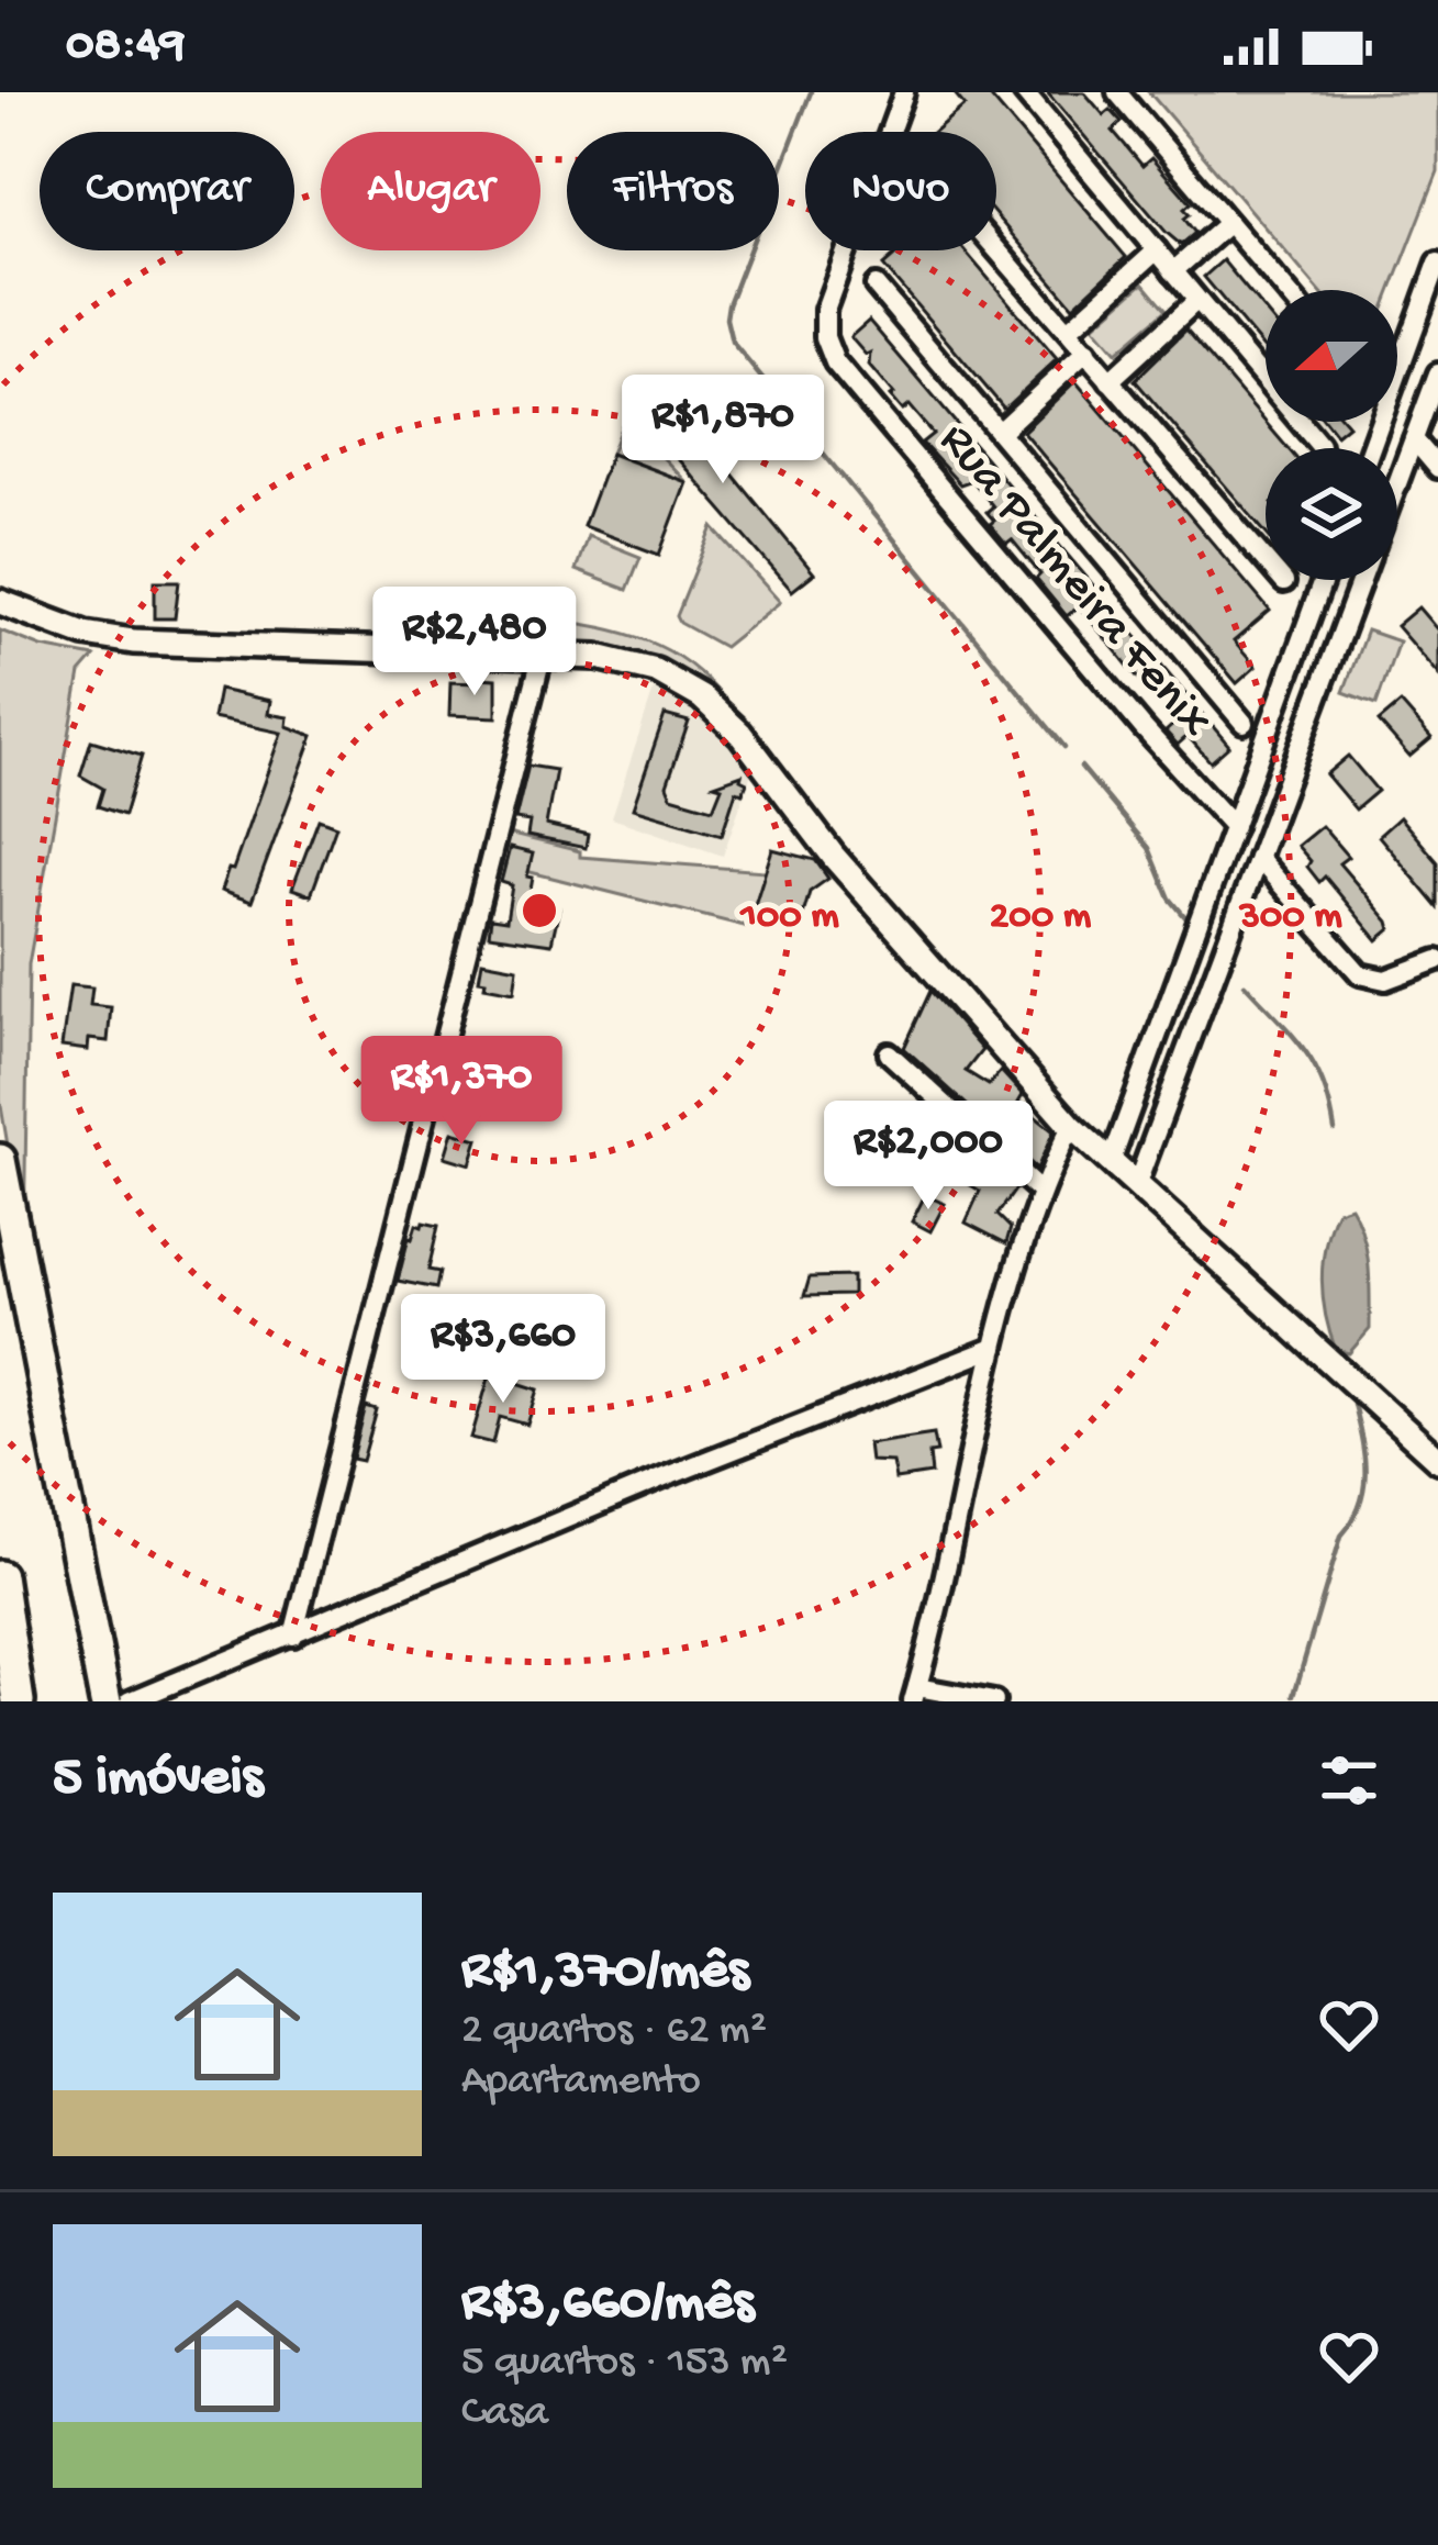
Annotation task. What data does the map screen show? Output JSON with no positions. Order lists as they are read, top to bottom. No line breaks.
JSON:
{"streets":{"street":["Rua Palmeira Fenix"]},"north":"left","page":{"status":"08:49","chip":["Comprar","Alugar","Filtros","Novo"],"price":["R$1,870","R$2,480","R$1,370","R$2,000","R$3,660"],"heading":"5 imóveis","list":[{"name":"R$1,370/mês","note":"2 quartos · 62 m² · Apartamento"},{"name":"R$3,660/mês","note":"5 quartos · 153 m² · Casa"}]},"rings":["100 m","200 m","300 m"]}
